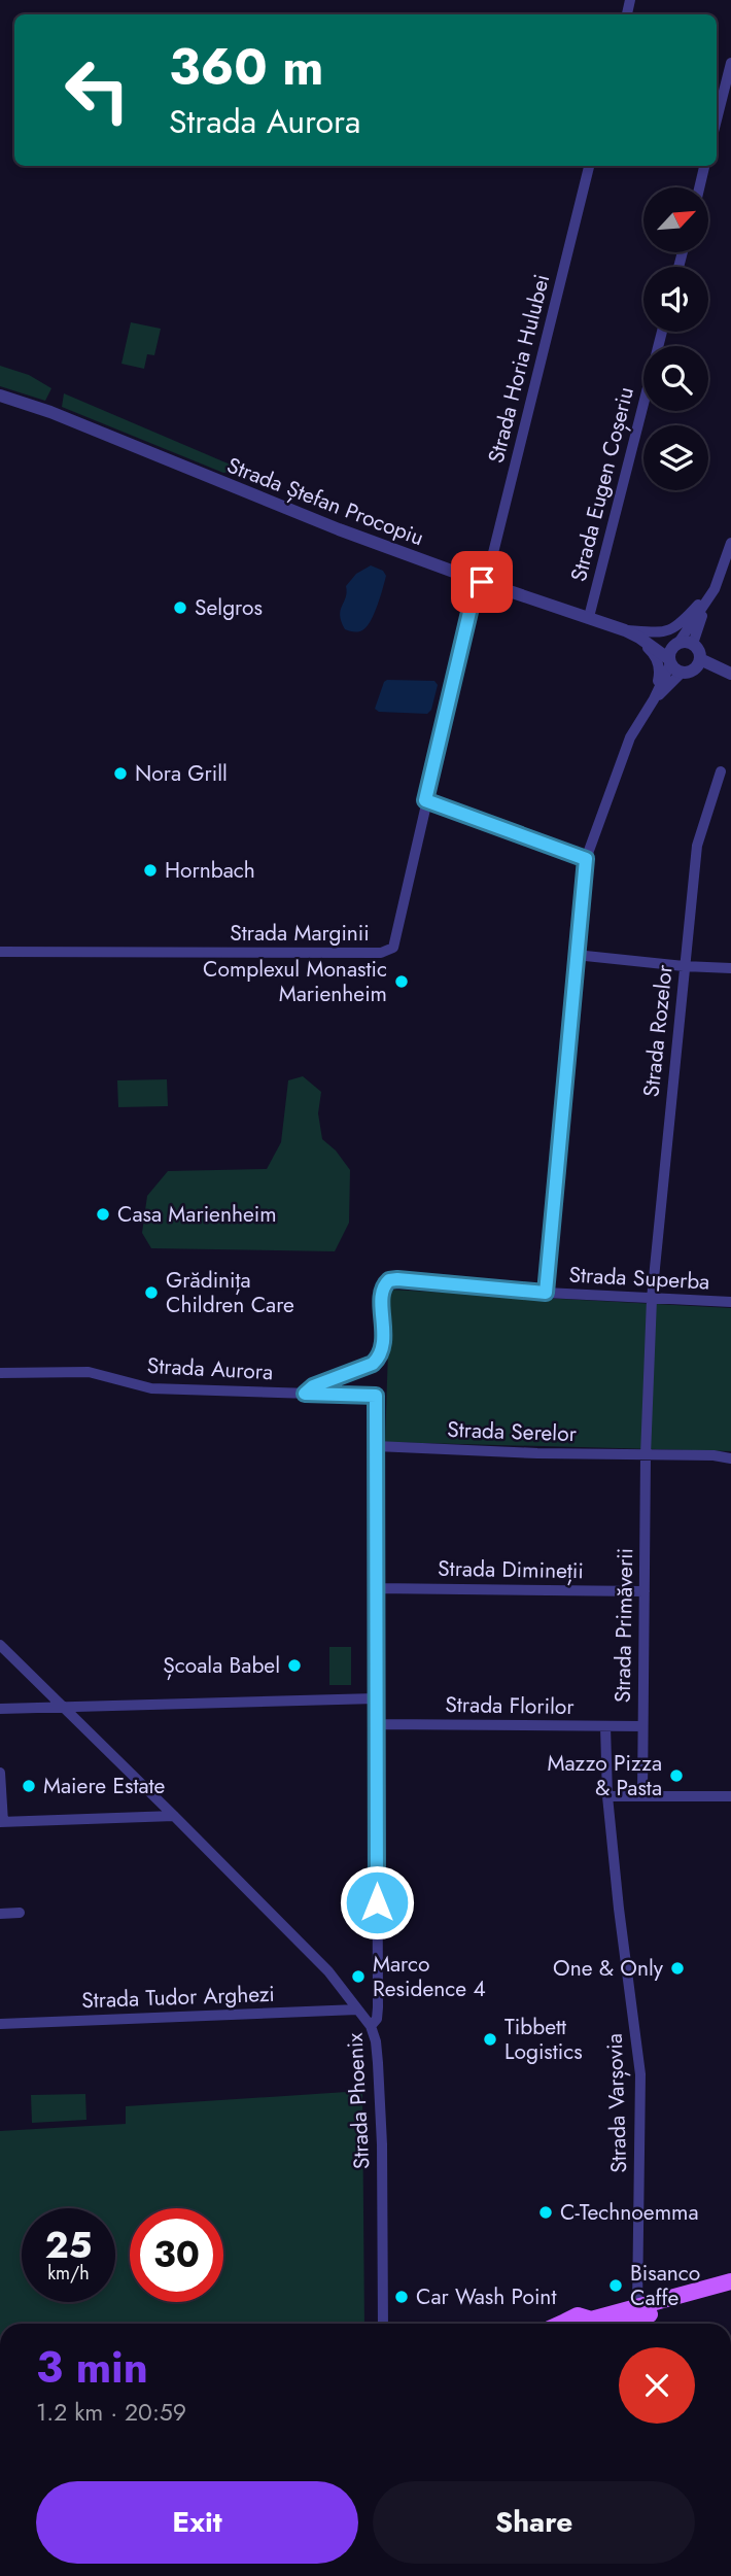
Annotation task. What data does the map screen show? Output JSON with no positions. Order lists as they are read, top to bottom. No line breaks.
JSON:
{"streets":{"street":["Strada Horia Hulubei","Strada Eugen Coșeriu","Strada Ștefan Procopiu","Strada Marginii","Strada Rozelor","Strada Superba","Strada Aurora","Strada Serelor","Strada Dimineții","Strada Primăverii","Strada Florilor","Strada Tudor Arghezi","Strada Phoenix","Strada Varșovia"]},"crossings":[["Strada Horia Hulubei","Strada Ștefan Procopiu"],["Strada Horia Hulubei","Strada Marginii"],["Strada Eugen Coșeriu","Strada Ștefan Procopiu"],["Strada Ștefan Procopiu","Strada Marginii"],["Strada Rozelor","Strada Superba"],["Strada Rozelor","Strada Serelor"],["Strada Rozelor","Strada Primăverii"],["Strada Superba","Strada Aurora"],["Strada Aurora","Strada Phoenix"],["Strada Serelor","Strada Primăverii"],["Strada Serelor","Strada Phoenix"],["Strada Dimineții","Strada Primăverii"],["Strada Dimineții","Strada Phoenix"],["Strada Primăverii","Strada Florilor"],["Strada Florilor","Strada Phoenix"],["Strada Florilor","Strada Varșovia"]],"places":["Selgros","Nora Grill","Hornbach","Complexul Monastic Marienheim","Casa Marienheim","Grădinița Children Care","Școala Babel","Mazzo Pizza & Pasta","Maiere Estate","One & Only","Marco Residence 4","Tibbett Logistics","C-Technoemma","Bisanco Caffe","Car Wash Point"],"north":"top right","page":{"turn":["360 m","Strada Aurora"],"speed":"25 km/h","limit":"30","heading":["3 min","1.2 km · 20:59"],"buttons":["Exit","Share"]}}
